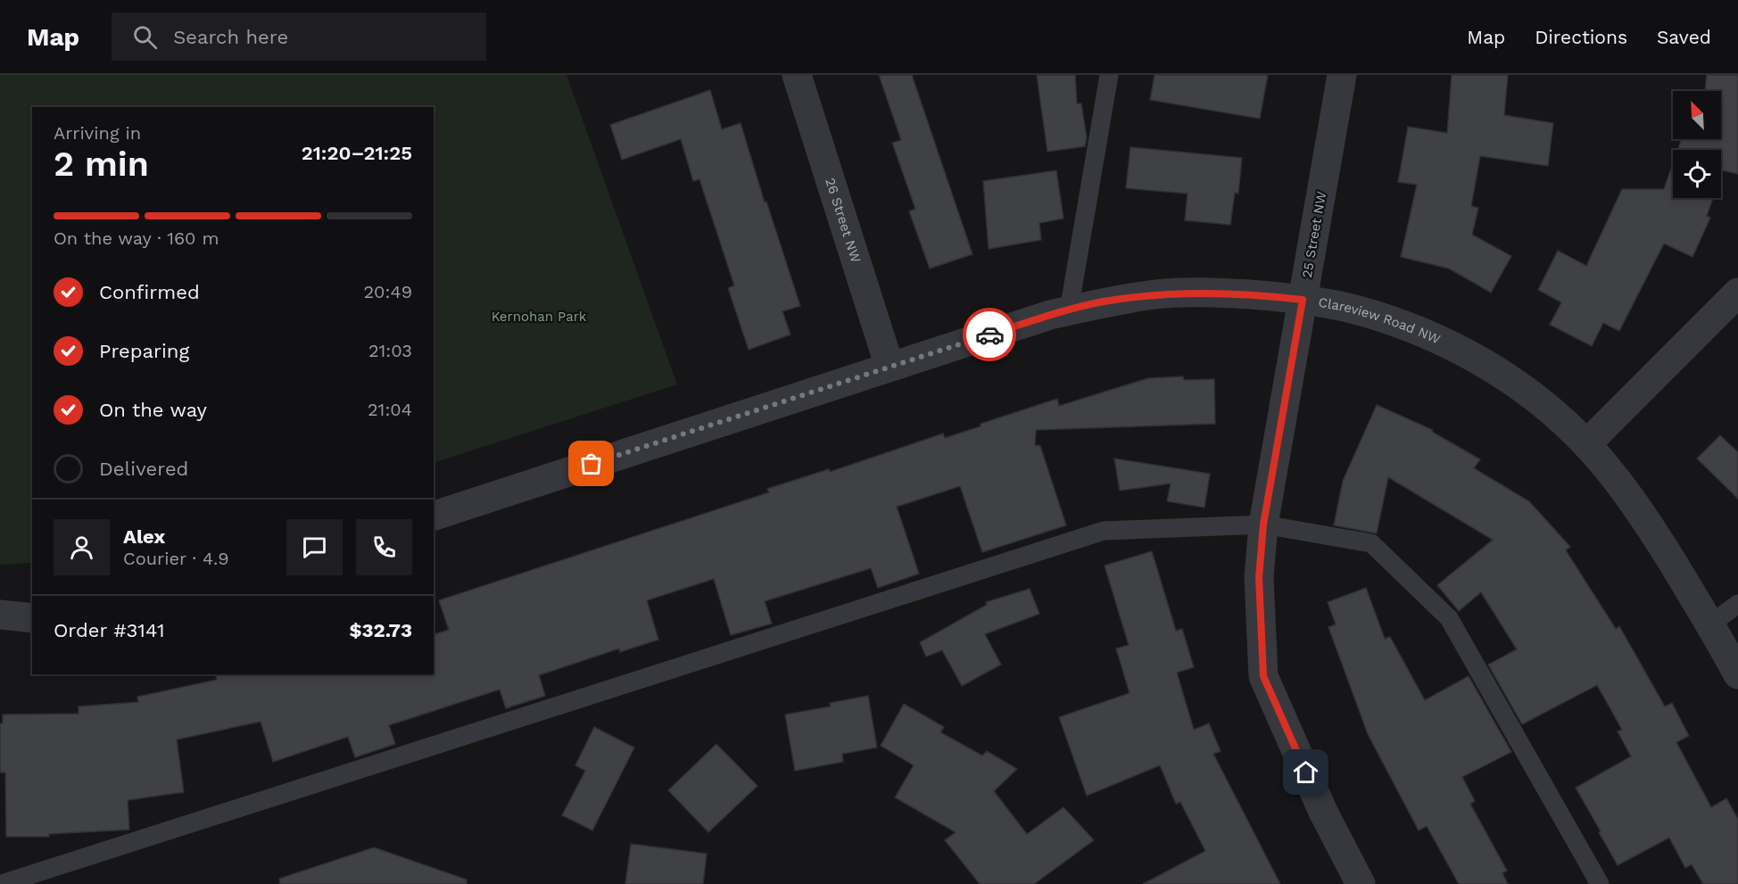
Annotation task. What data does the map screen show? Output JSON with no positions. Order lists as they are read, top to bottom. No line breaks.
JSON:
{"streets":{"street":["26 Street NW","25 Street NW","Clareview Road NW"]},"crossings":[["26 Street NW","Clareview Road NW"],["25 Street NW","Clareview Road NW"]],"parks":["Kernohan Park"],"north":"top left","page":{"header":"Map","search":"Search here","nav":["Map","Directions","Saved"],"heading":["2 min","Arriving in","21:20–21:25"],"panel":["Alex","Courier · 4.9","Order #3141","$32.73"],"bar":"On the way · 160 m","list":[["Confirmed","20:49"],["Preparing","21:03"],["On the way","21:04"],"Delivered"]}}
